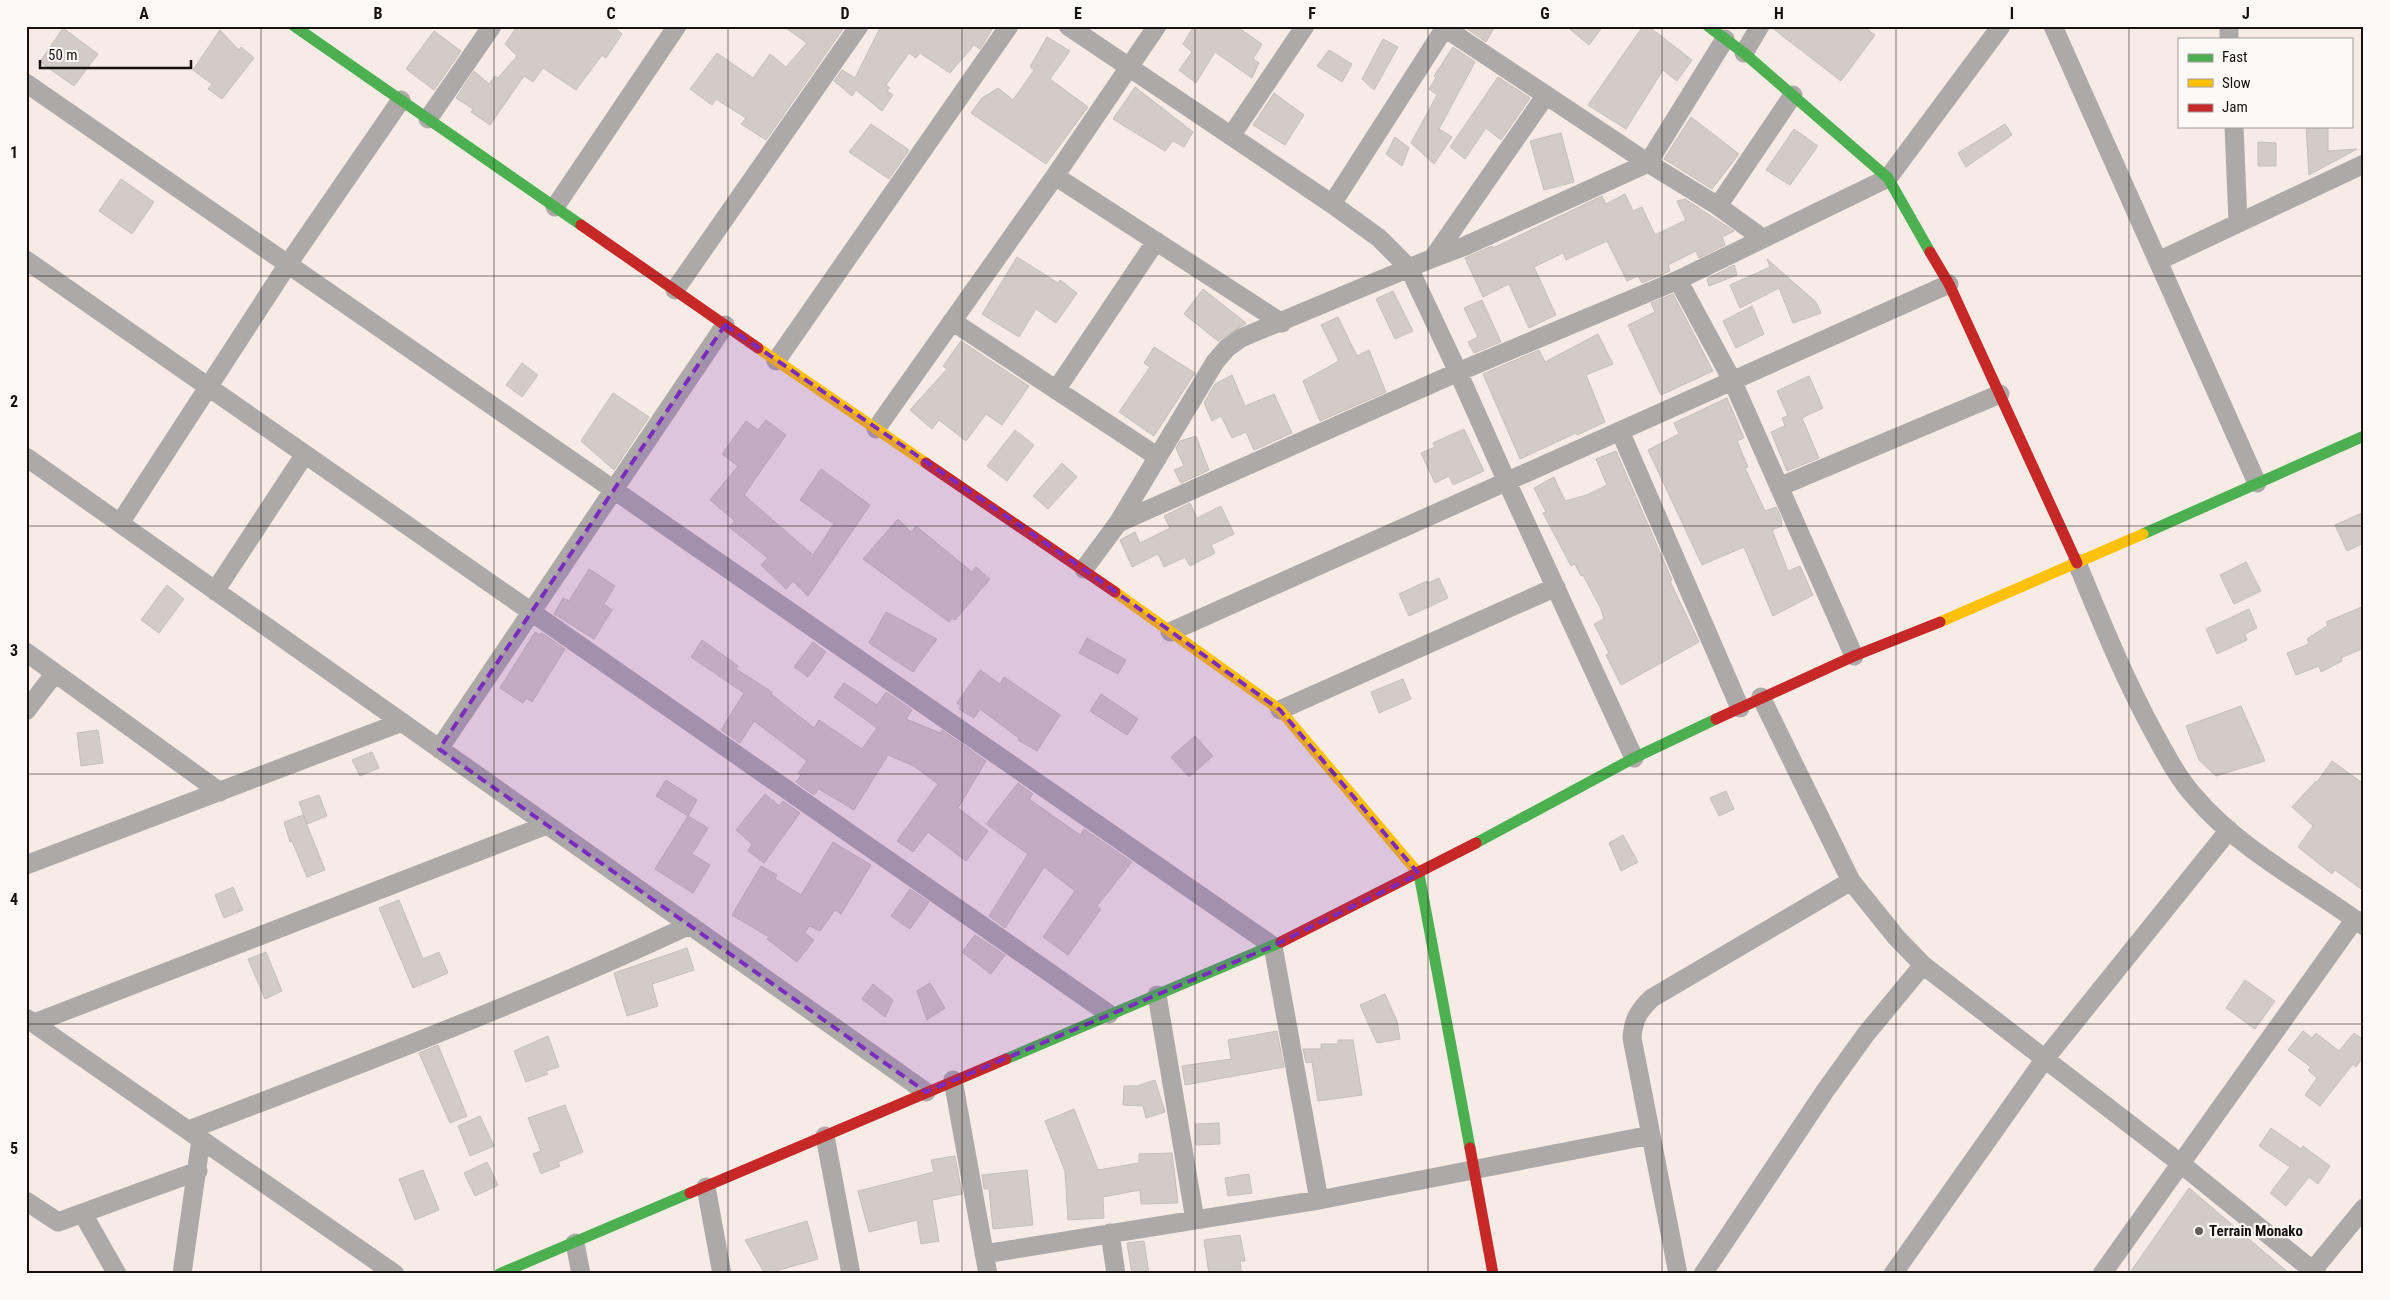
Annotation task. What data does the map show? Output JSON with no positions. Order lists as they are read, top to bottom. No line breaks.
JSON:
{"places":["Terrain Monako"],"legend":["Fast","Slow","Jam"],"scale_bar":"50 m","grid":{"columns":["A","B","C","D","E","F","G","H","I","J"],"rows":["1","2","3","4","5"]}}
